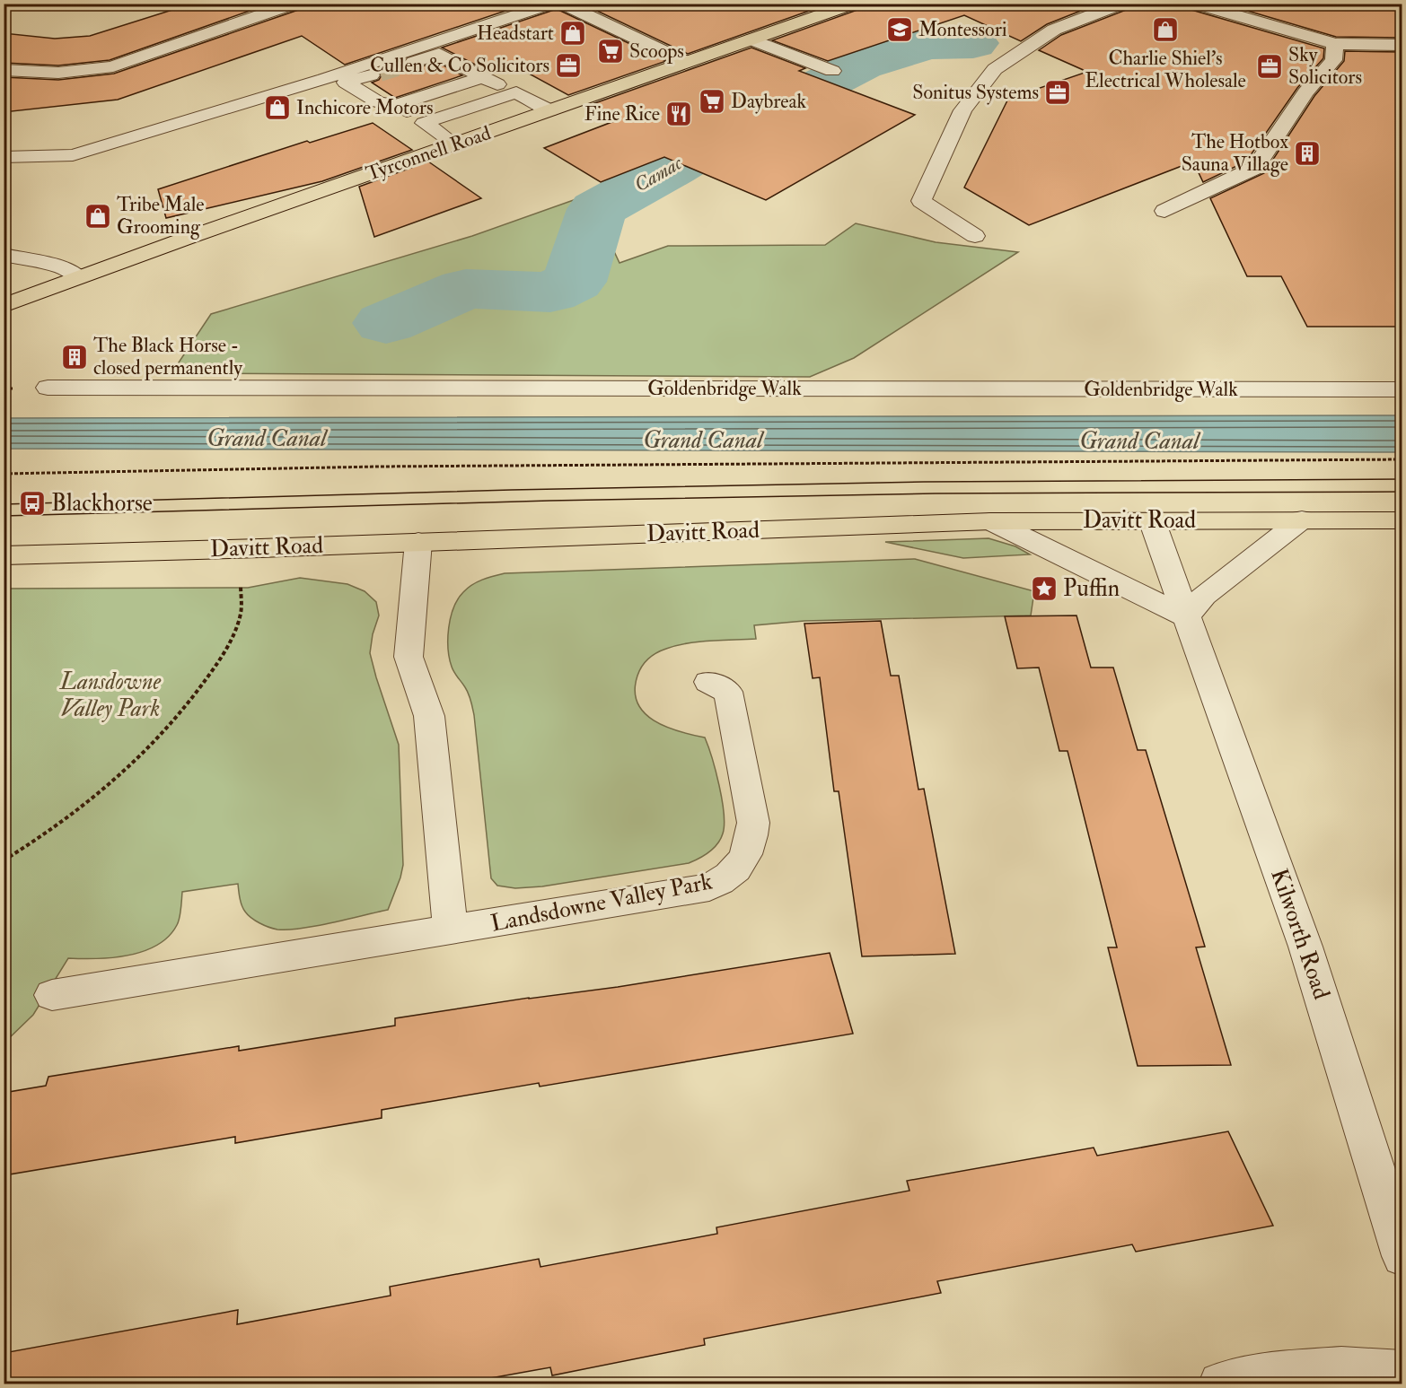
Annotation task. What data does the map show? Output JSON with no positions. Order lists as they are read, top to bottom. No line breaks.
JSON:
{"streets":{"main road":["Tyrconnell Road","Davitt Road"],"street":["Goldenbridge Walk","Landsdowne Valley Park","Kilworth Road"]},"crossings":[["Davitt Road","Kilworth Road"]],"water":["Camac","Grand Canal"],"parks":["Lansdowne Valley Park"],"places":{"school or university":["Montessori"],"shop":["Charlie Shiel's Electrical Wholesale","Headstart","Inchicore Motors","Tribe Male Grooming"],"supermarket":["Scoops","Daybreak"],"office":["Cullen & Co Solicitors","Sky Solicitors","Sonitus Systems"],"restaurant":["Fine Rice"],"building":["The Hotbox Sauna Village","The Black Horse - closed permanently"],"bus stop":["Blackhorse"],"place":["Puffin"]}}
